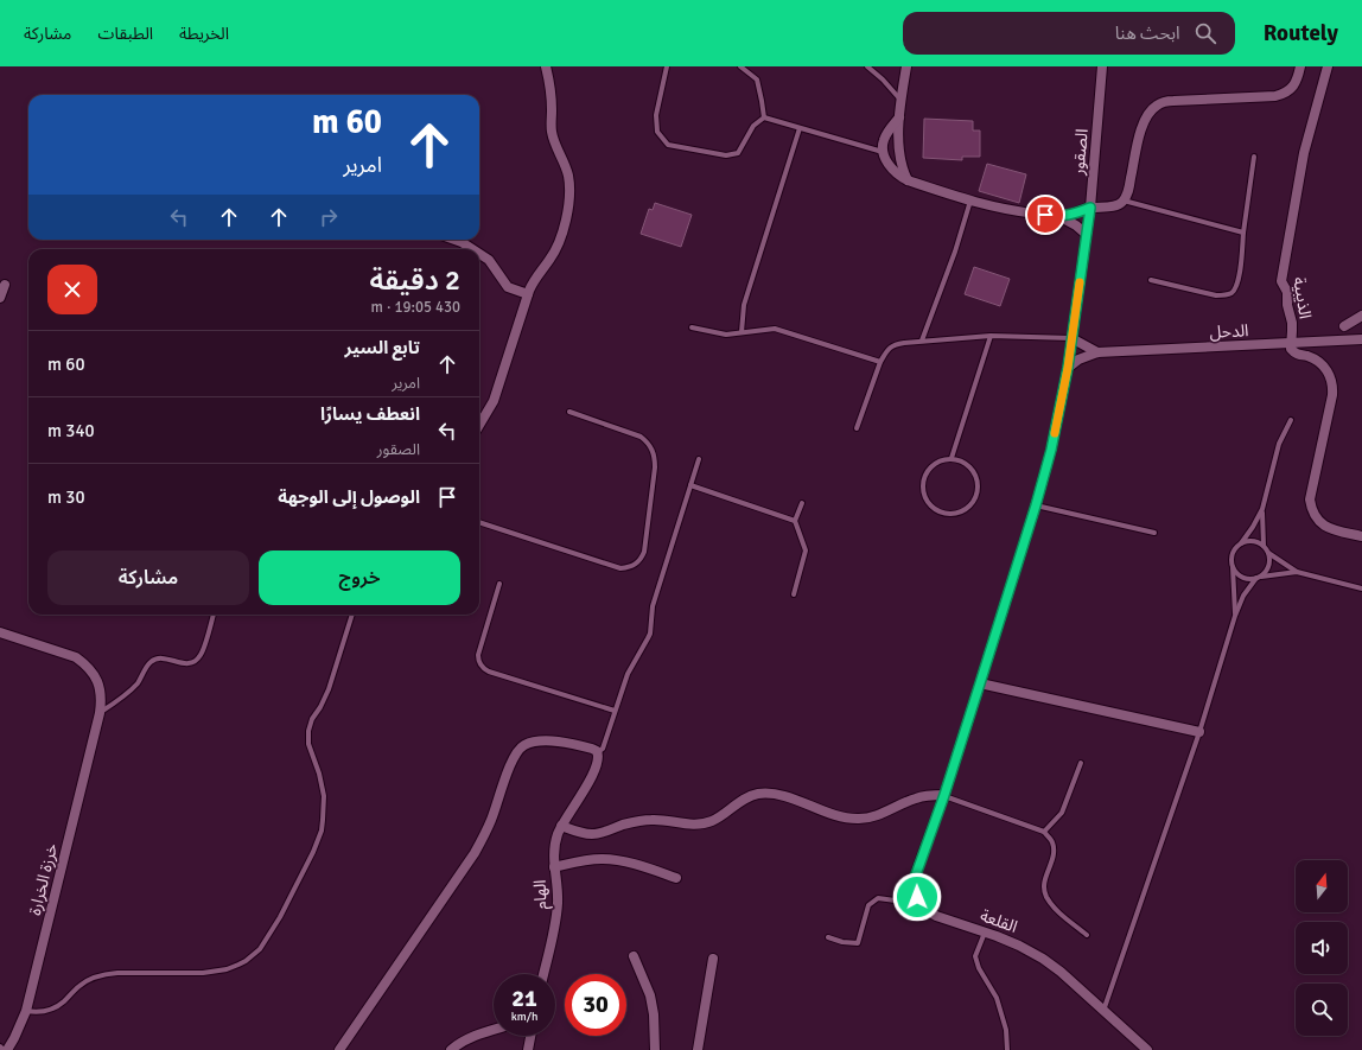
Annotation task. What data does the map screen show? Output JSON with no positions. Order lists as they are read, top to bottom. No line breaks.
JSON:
{"streets":{"street":["الصقور","الذيبية","الدحل","خرزة الخرارة","الهام","القلعة"]},"crossings":[["الذيبية","الدحل"]],"north":"top","page":{"header":"Routely","search":"ابحث هنا","nav":["الخريطة","الطبقات","مشاركة"],"turn":["60 m","امرير"],"heading":["2 دقيقة","430 m · 19:05"],"list":[{"name":"تابع السير","note":"امرير","value":"60 m"},{"name":"انعطف يسارًا","note":"الصقور","value":"340 m"},{"name":"الوصول إلى الوجهة","value":"30 m"}],"buttons":["خروج","مشاركة"],"speed":"21 km/h","limit":"30"}}
